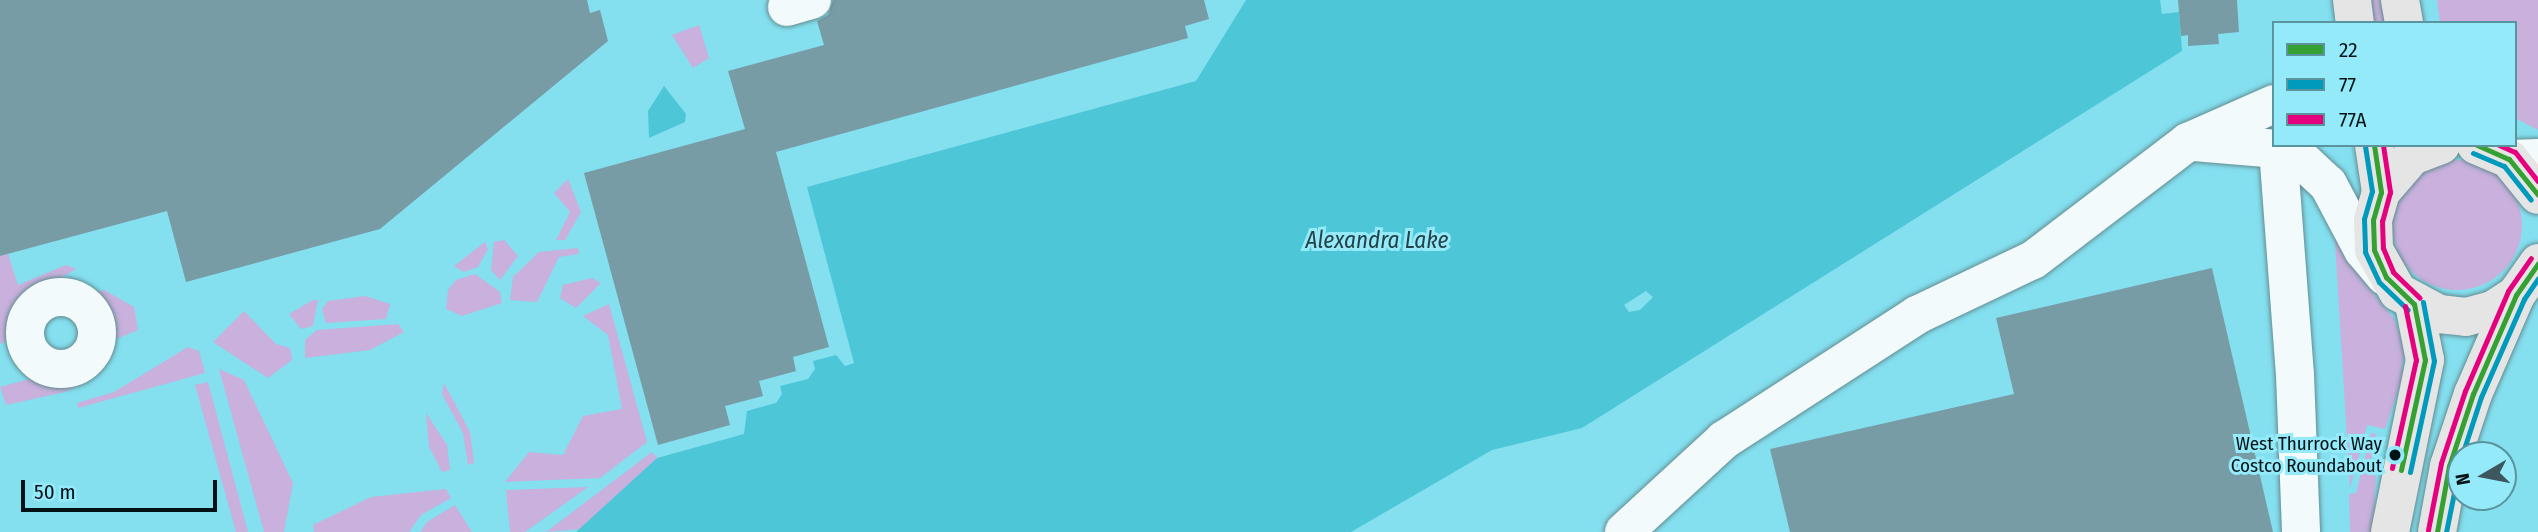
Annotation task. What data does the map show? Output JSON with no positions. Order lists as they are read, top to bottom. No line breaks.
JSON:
{"water":["Alexandra Lake"],"places":["West Thurrock Way Costco Roundabout"],"lines":["transit line 22","transit line 77","transit line 77A"],"legend":["22","77","77A"],"scale_bar":"50 m","north":"left"}
